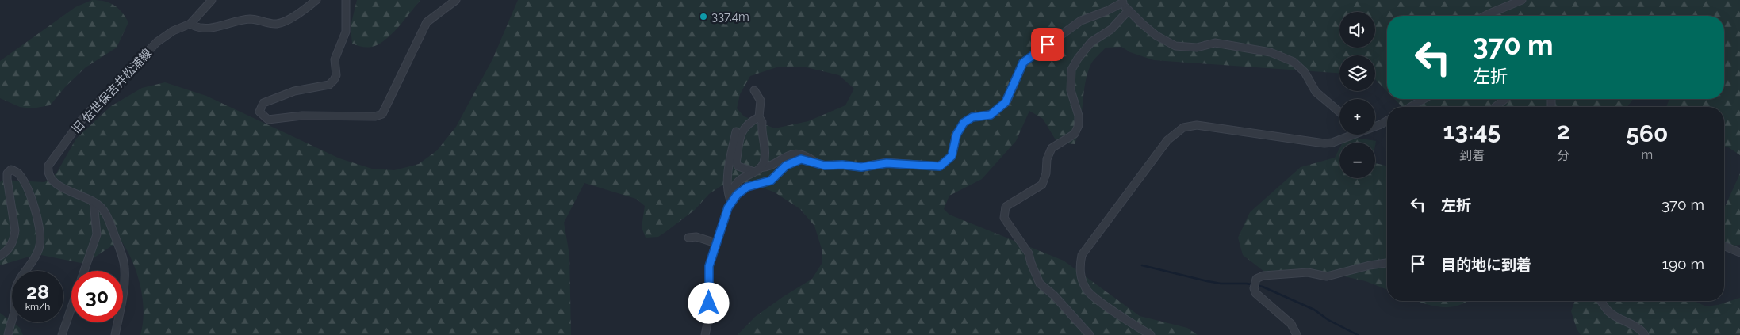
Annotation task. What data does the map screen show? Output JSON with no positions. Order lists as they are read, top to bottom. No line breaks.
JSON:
{"streets":{"street":["旧 佐世保吉井松浦線"]},"places":["337.4m"],"page":{"map_buttons":["+","−"],"turn":["370 m","左折"],"eta":["13:45","到着","2","分","560","m"],"list":[{"name":"左折","value":"370 m"},{"name":"目的地に到着","value":"190 m"}],"speed":"28 km/h","limit":"30"}}
